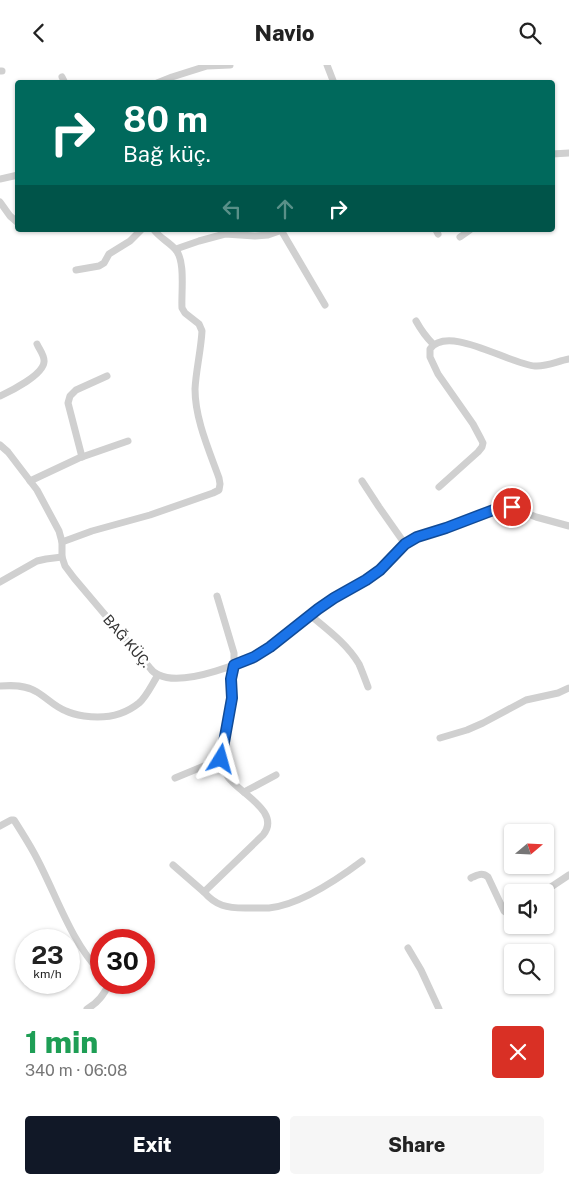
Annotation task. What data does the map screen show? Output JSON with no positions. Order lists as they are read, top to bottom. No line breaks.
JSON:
{"streets":{"street":["BAĞ KÜÇ."]},"north":"right","page":{"header":"Navio","turn":["80 m","Bağ küç."],"speed":"23 km/h","limit":"30","heading":["1 min","340 m · 06:08"],"buttons":["Exit","Share"]}}
